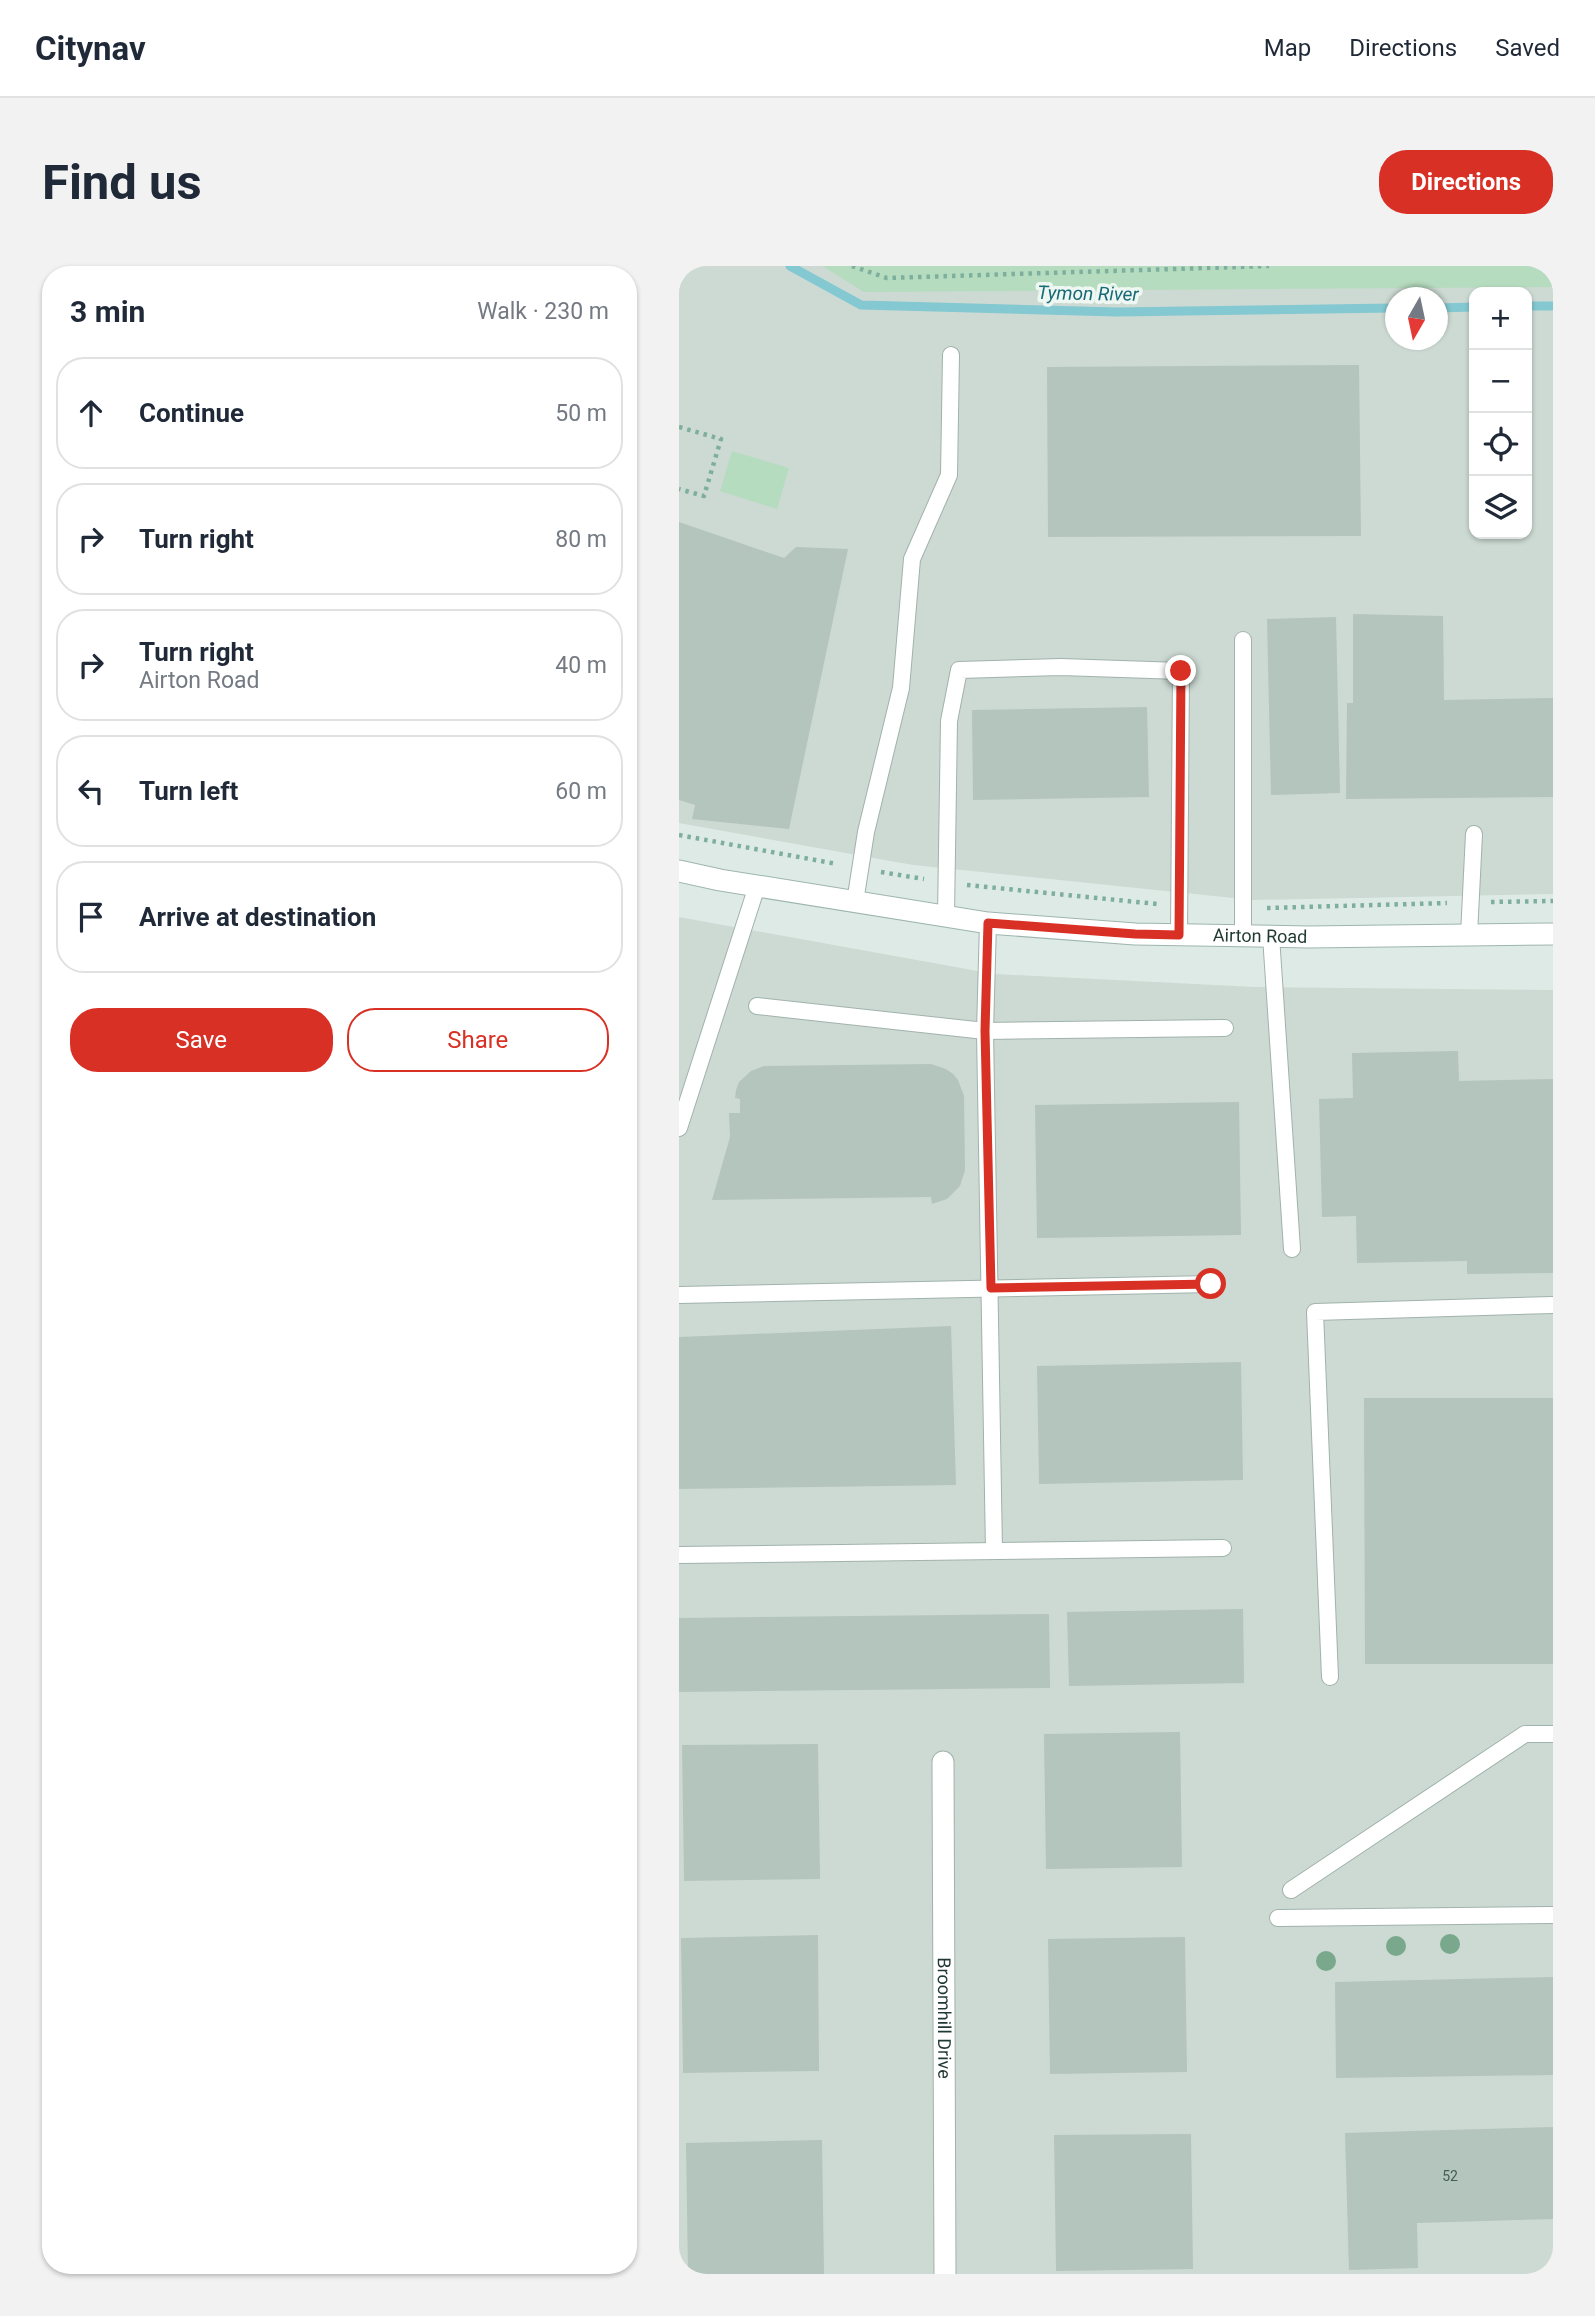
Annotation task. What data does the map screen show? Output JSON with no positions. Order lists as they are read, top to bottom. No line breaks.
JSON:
{"streets":{"street":["Airton Road","Broomhill Drive"]},"water":["Tymon River"],"house_numbers":["52"],"north":"bottom","page":{"header":"Citynav","nav":["Map","Directions","Saved"],"buttons":["Directions",["Save","Share"]],"title":"Find us","heading":["3 min","Walk · 230 m"],"map_buttons":["+","−"],"list":[["Continue","50 m"],["Turn right","80 m"],["Turn right","Airton Road","40 m"],["Turn left","60 m"],"Arrive at destination"]}}
